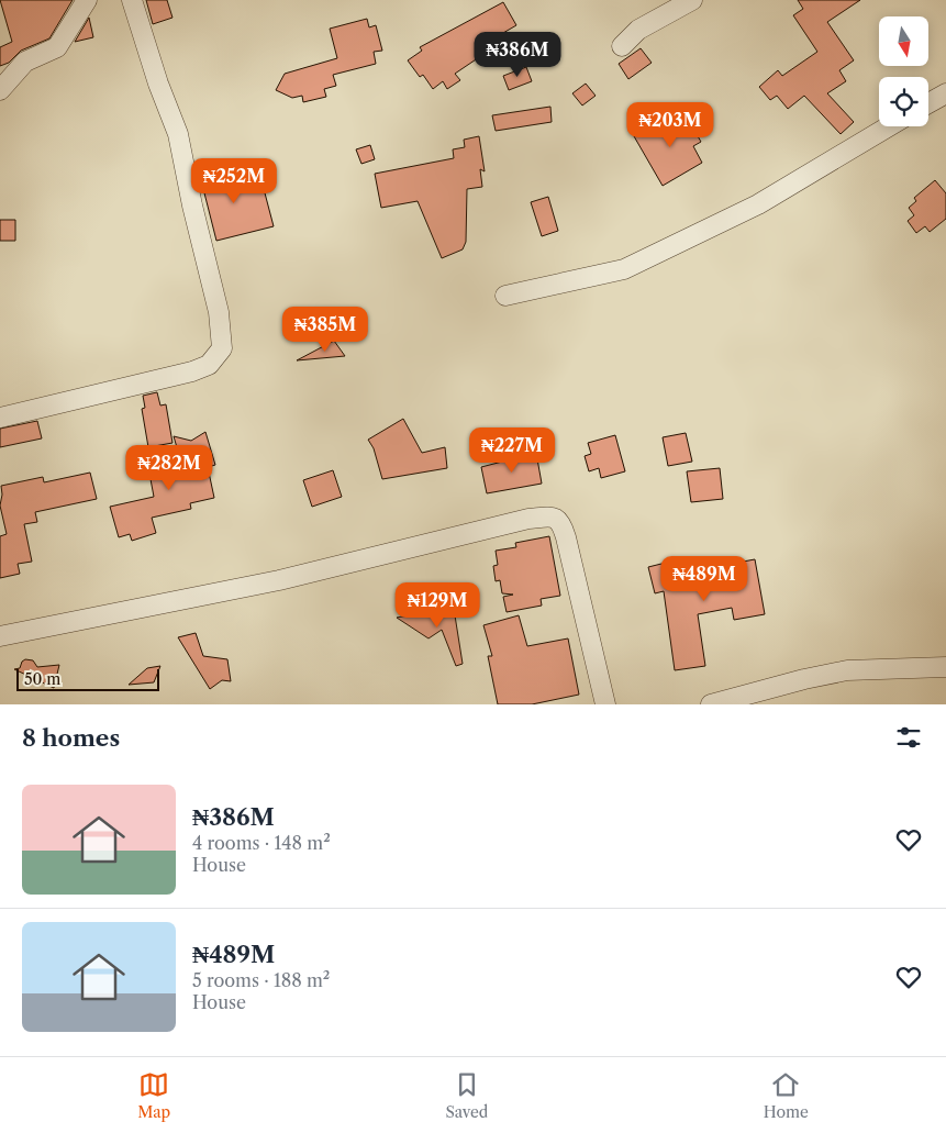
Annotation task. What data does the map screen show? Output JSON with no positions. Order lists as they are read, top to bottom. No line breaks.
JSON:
{"scale_bar":"50 m","north":"bottom","page":{"price":["₦386M","₦203M","₦252M","₦385M","₦227M","₦282M","₦489M","₦129M"],"scale":"50 m","heading":"8 homes","list":[{"name":"₦386M","note":"4 rooms · 148 m² · House"},{"name":"₦489M","note":"5 rooms · 188 m² · House"}],"tabs":["Map","Saved","Home"]}}
